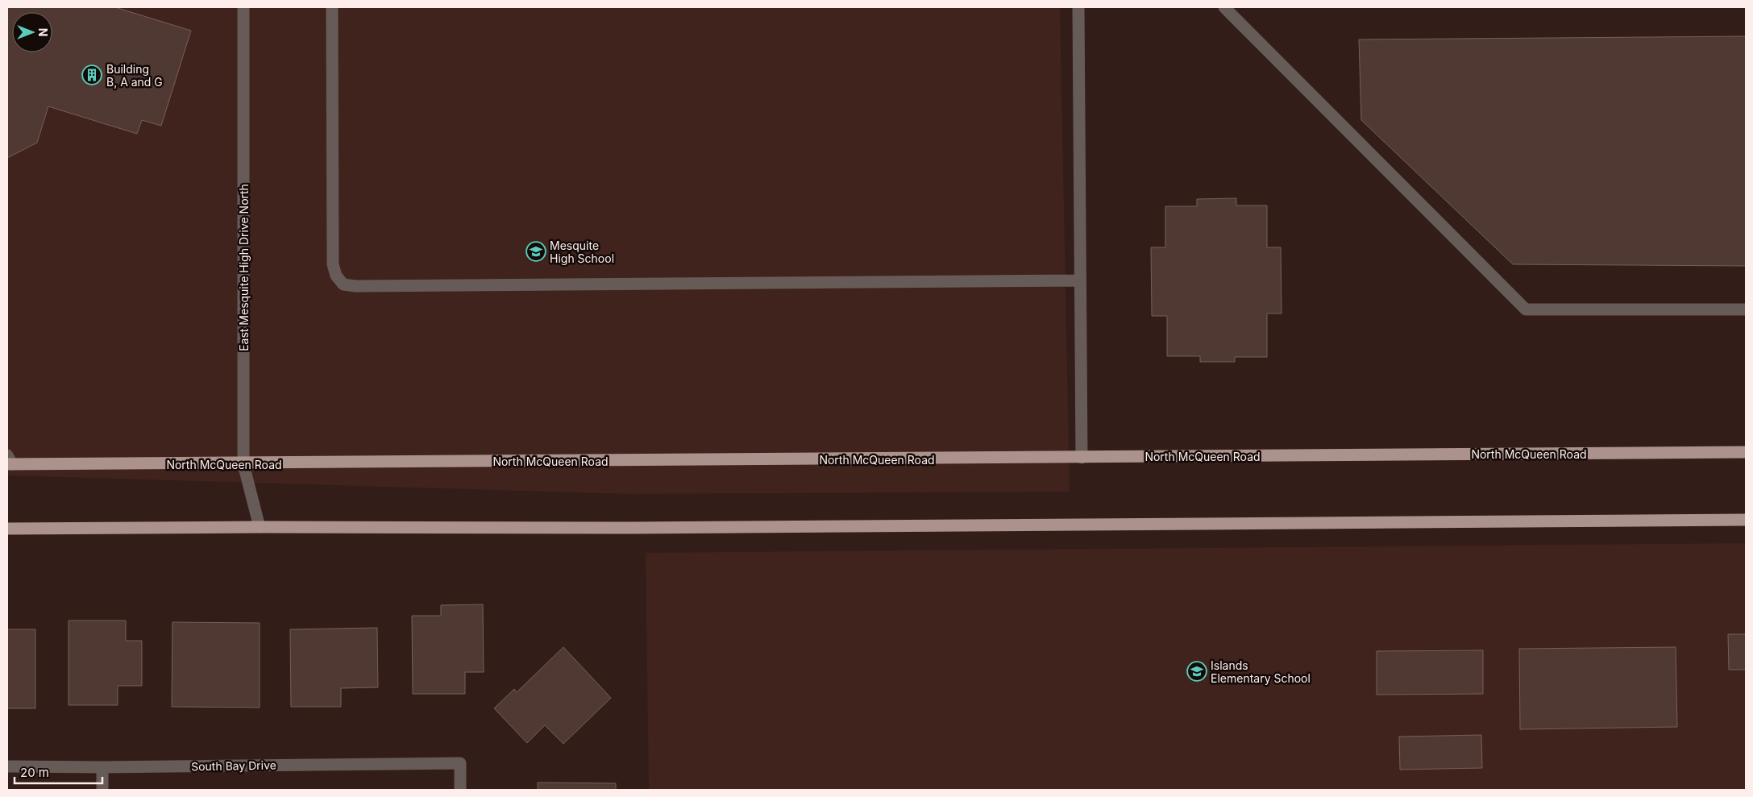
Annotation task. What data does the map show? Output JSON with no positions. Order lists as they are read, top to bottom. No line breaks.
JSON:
{"streets":{"main road":["North McQueen Road"],"street":["East Mesquite High Drive North","South Bay Drive"]},"crossings":[["East Mesquite High Drive North","North McQueen Road"]],"places":{"building":["Building B, A and G"],"school or university":["Mesquite High School","Islands Elementary School"]},"scale_bar":"20 m","north":"right"}
